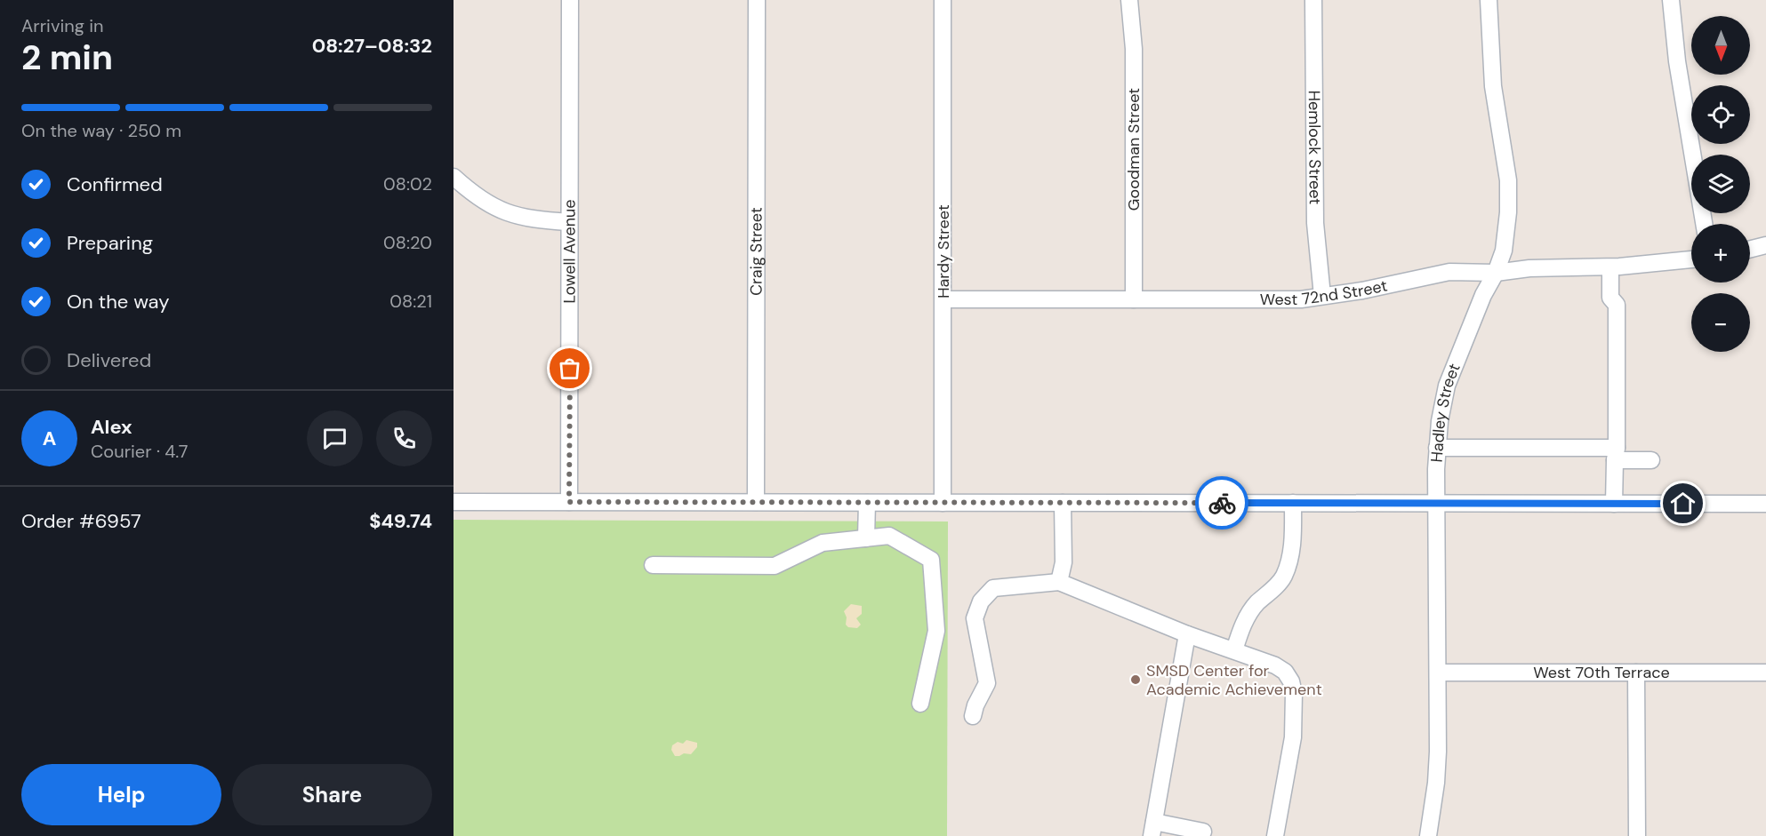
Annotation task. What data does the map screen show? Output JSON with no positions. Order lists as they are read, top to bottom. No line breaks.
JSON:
{"streets":{"street":["Hemlock Street","Goodman Street","Lowell Avenue","Craig Street","Hardy Street","West 72nd Street","Hadley Street","West 70th Terrace"]},"crossings":[["Hemlock Street","West 72nd Street"],["Goodman Street","West 72nd Street"],["Hardy Street","West 72nd Street"],["West 72nd Street","Hadley Street"],["Hadley Street","West 70th Terrace"]],"places":["SMSD Center for Academic Achievement"],"north":"bottom","page":{"heading":["2 min","Arriving in","08:27–08:32"],"panel":["Alex","Courier · 4.7","Order #6957","$49.74"],"map_buttons":["+","−"],"bar":"On the way · 250 m","list":[["Confirmed","08:02"],["Preparing","08:20"],["On the way","08:21"],"Delivered"],"round":"A","buttons":["Help","Share"]}}
